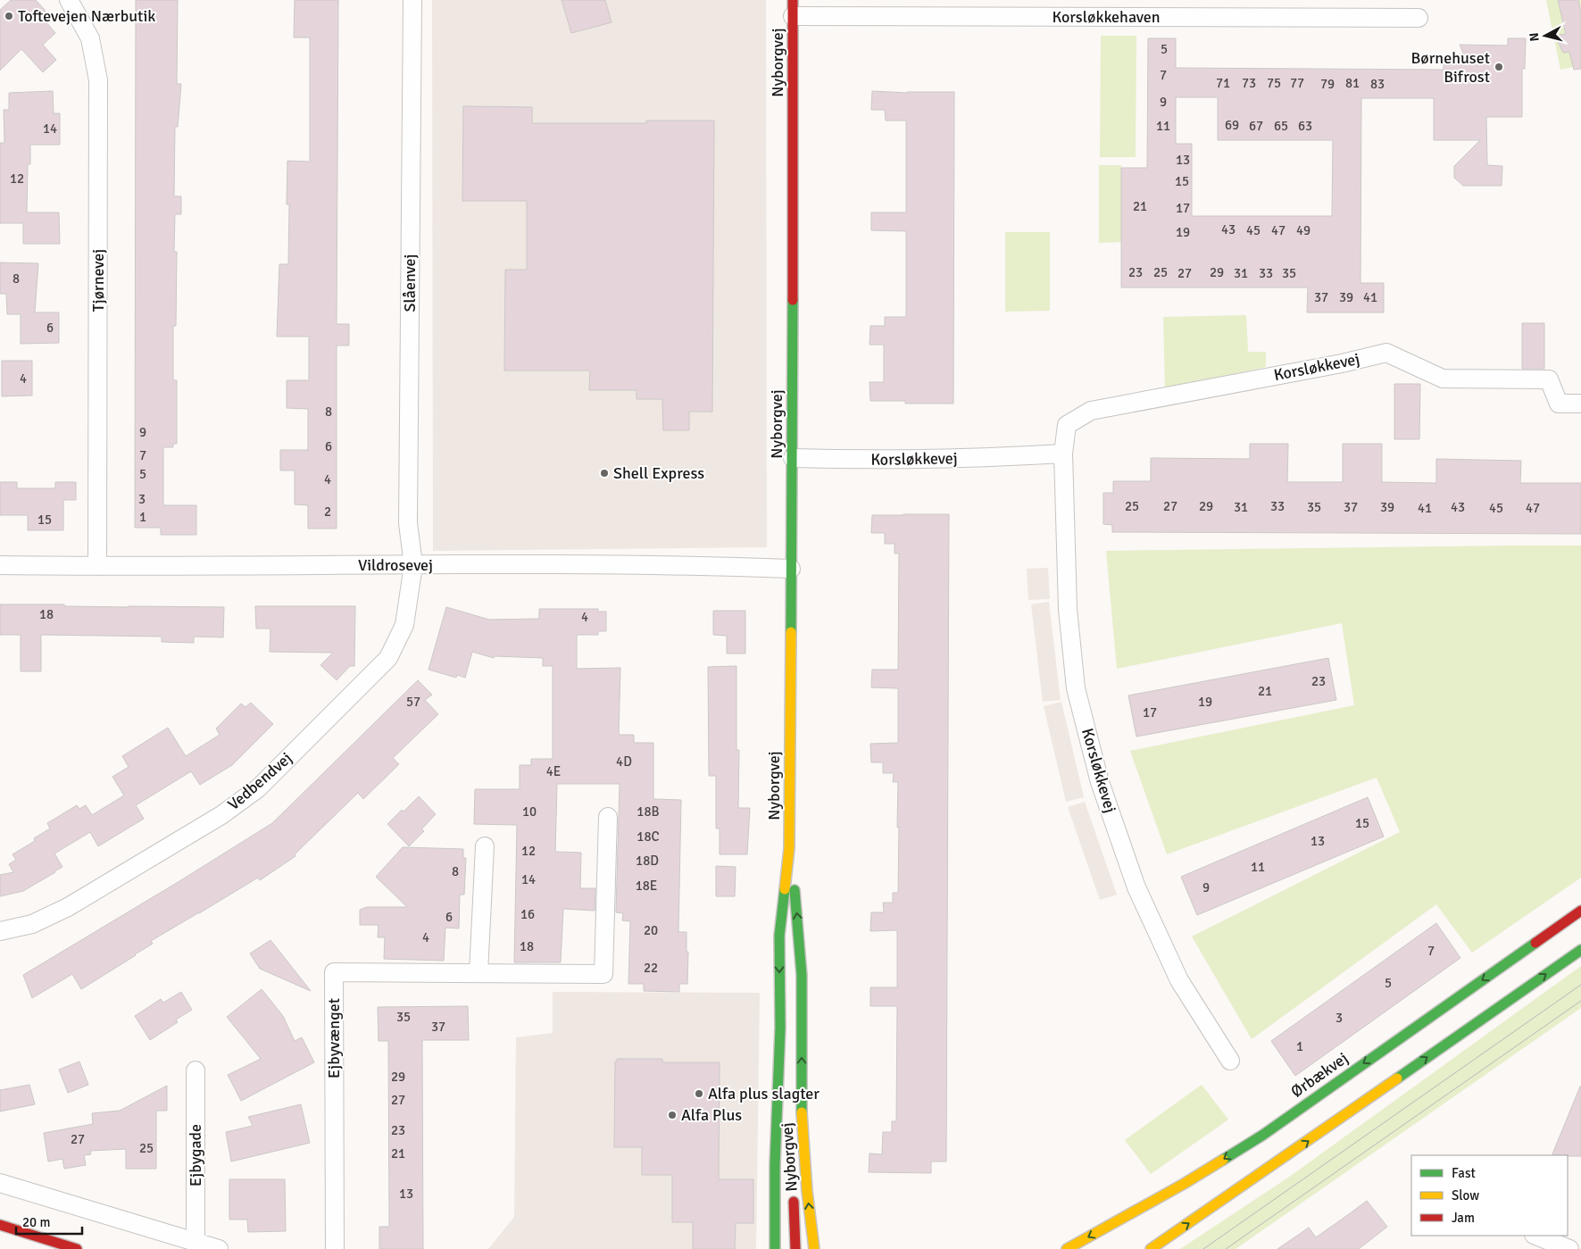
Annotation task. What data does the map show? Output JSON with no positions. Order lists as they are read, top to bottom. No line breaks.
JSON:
{"streets":{"street":["Korsløkkehaven","Nyborgvej","Tjørnevej","Slåenvej","Korsløkkevej","Vildrosevej","Vedbendvej","Ejbyvænget","Ørbækvej","Ejbygade"]},"crossings":[["Korsløkkehaven","Nyborgvej"],["Nyborgvej","Korsløkkevej"],["Nyborgvej","Vildrosevej"],["Tjørnevej","Vildrosevej"],["Slåenvej","Vildrosevej"],["Slåenvej","Vedbendvej"],["Vildrosevej","Vedbendvej"]],"places":["Toftevejen Nærbutik","Børnehuset Bifrost","Shell Express","Alfa plus slagter","Alfa Plus"],"house_numbers":["5","7","71","73","75","77","81","79","83","9","69","11","67","65","63","14","13","12","15","21","17","43","45","47","49","19","23","25","29","27","31","33","35","8","37","39","41","6","4","8","9","6","7","5","4","3","25","27","29","33","31","35","37","39","43","41","45","47","2","1","15","18","4","23","21","57","19","17","4D","4E","10","18B","15","18C","13","12","18D","11","8","14","18E","9","16","6","20","4","18","7","22","5","35","3","37","1","29","27","23","27","25","21","13"],"legend":["Fast","Slow","Jam"],"scale_bar":"20 m","north":"left"}
